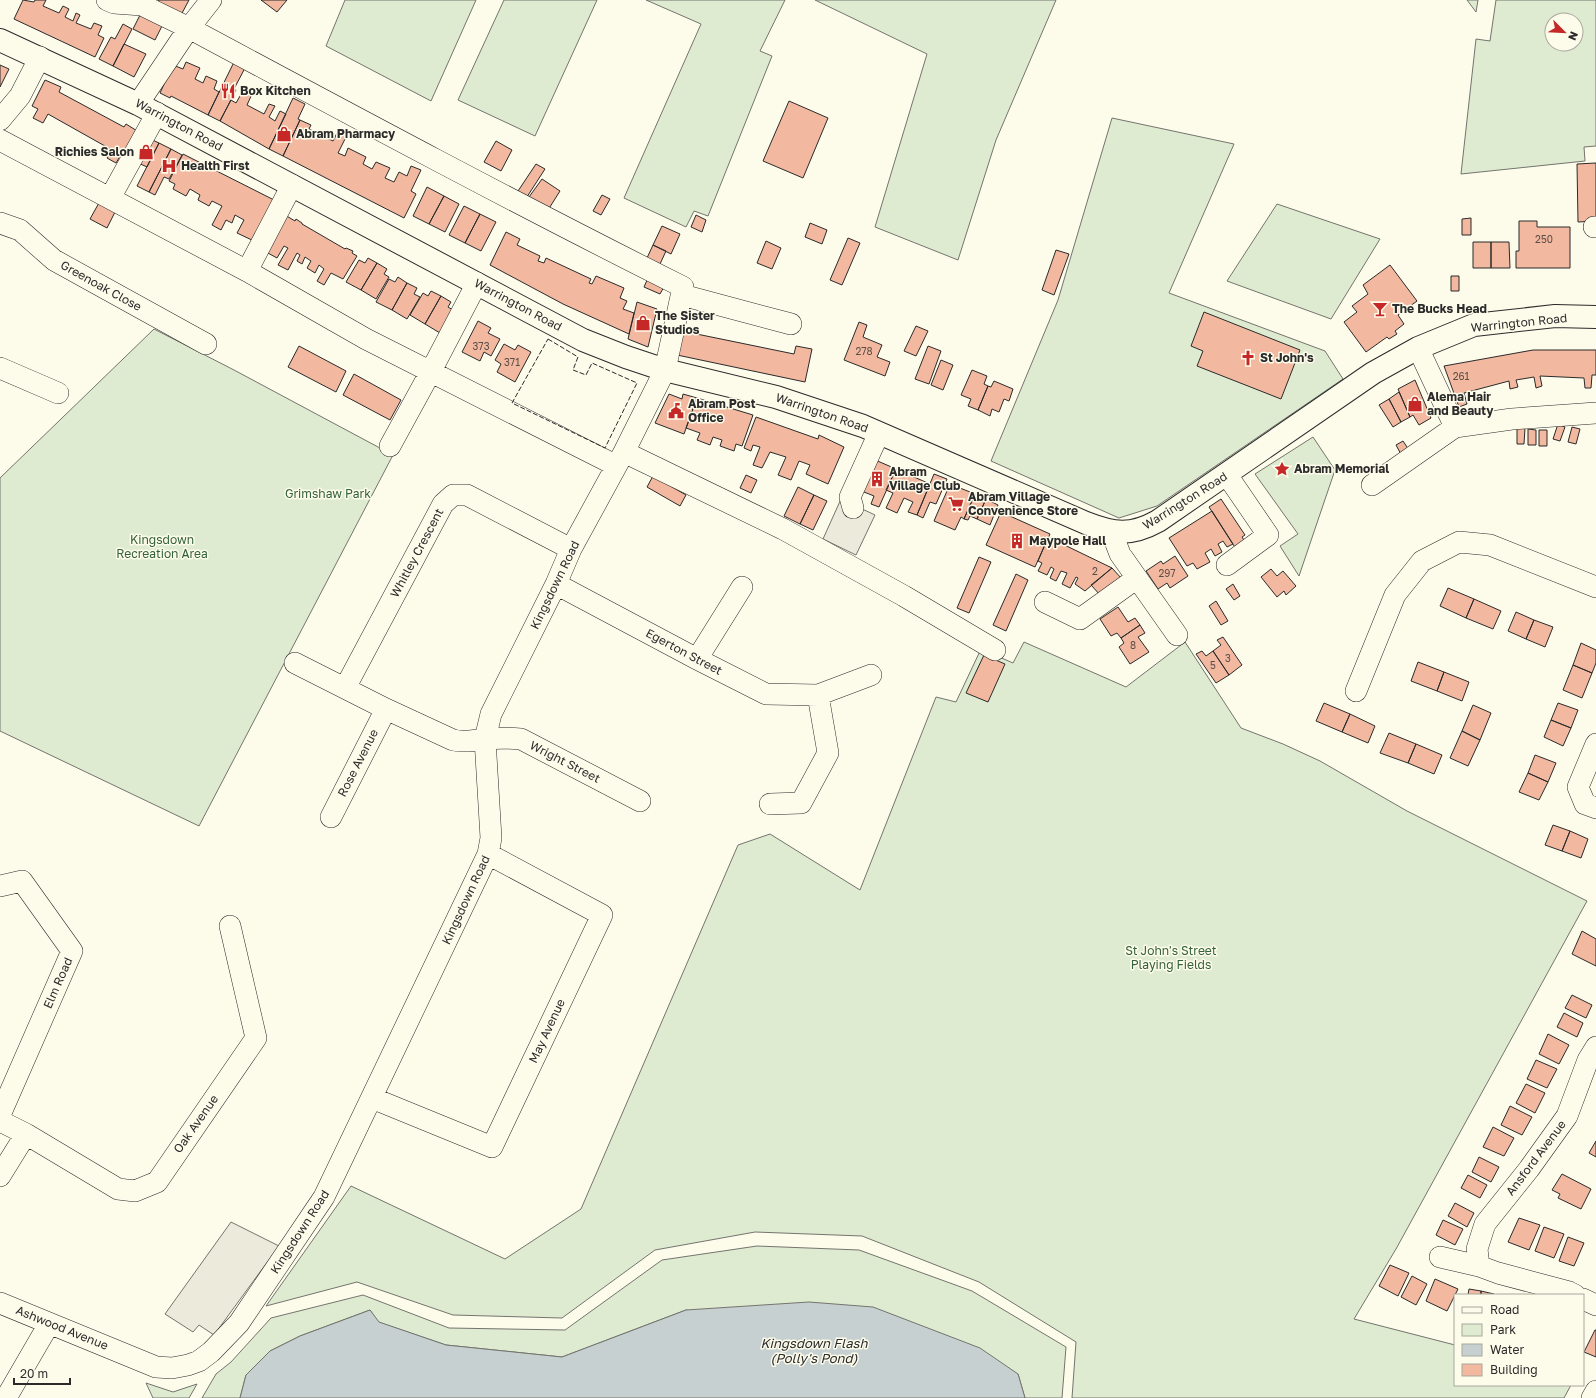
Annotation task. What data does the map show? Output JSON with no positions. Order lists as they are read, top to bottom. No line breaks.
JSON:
{"streets":{"main road":["Warrington Road"],"street":["Greenoak Close","Whitley Crescent","Kingsdown Road","Egerton Street","Wright Street","Rose Avenue","Elm Road","May Avenue","Oak Avenue","Ansford Avenue","Ashwood Avenue"]},"crossings":[["Warrington Road","Kingsdown Road"],["Whitley Crescent","Kingsdown Road"],["Kingsdown Road","Egerton Street"],["Kingsdown Road","Wright Street"],["Kingsdown Road","May Avenue"],["Kingsdown Road","Ashwood Avenue"]],"water":["Kingsdown Flash (Polly's Pond)"],"parks":["Grimshaw Park","Kingsdown Recreation Area","St John's Street Playing Fields"],"places":{"restaurant":["Box Kitchen"],"shop":["Abram Pharmacy","Richies Salon","The Sister Studios","Alema Hair and Beauty"],"hospital":["Health First"],"bar":["The Bucks Head"],"church":["St John's"],"public building":["Abram Post Office"],"place":["Abram Memorial"],"building":["Abram Village Club","Maypole Hall"],"supermarket":["Abram Village Convenience Store"]},"house_numbers":["250","373","278","371","261","2","297","8","3","5"],"legend":["Road","Park","Water","Building"],"scale_bar":"20 m","north":"bottom right"}
